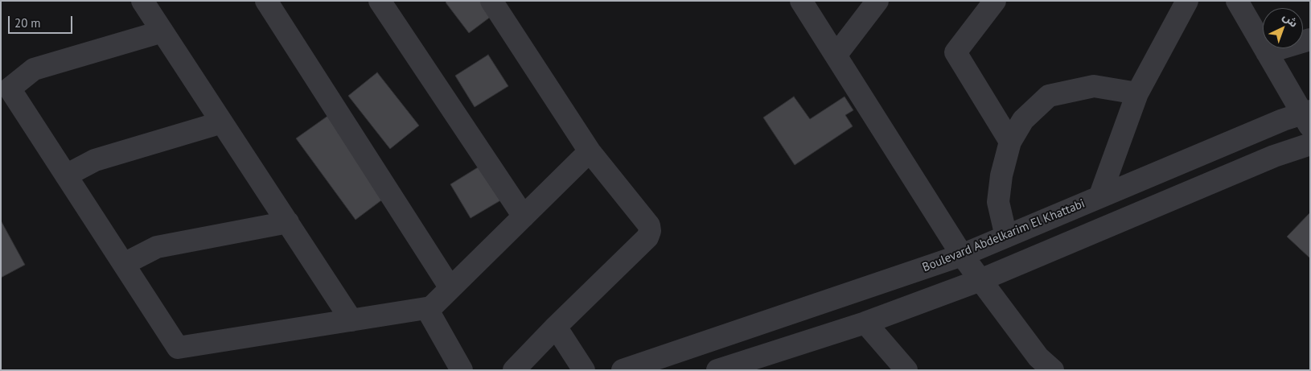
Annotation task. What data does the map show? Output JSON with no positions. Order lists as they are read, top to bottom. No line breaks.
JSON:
{"streets":{"street":["Boulevard Abdelkarim El Khattabi"]},"scale_bar":"20 m","north":"top right"}
